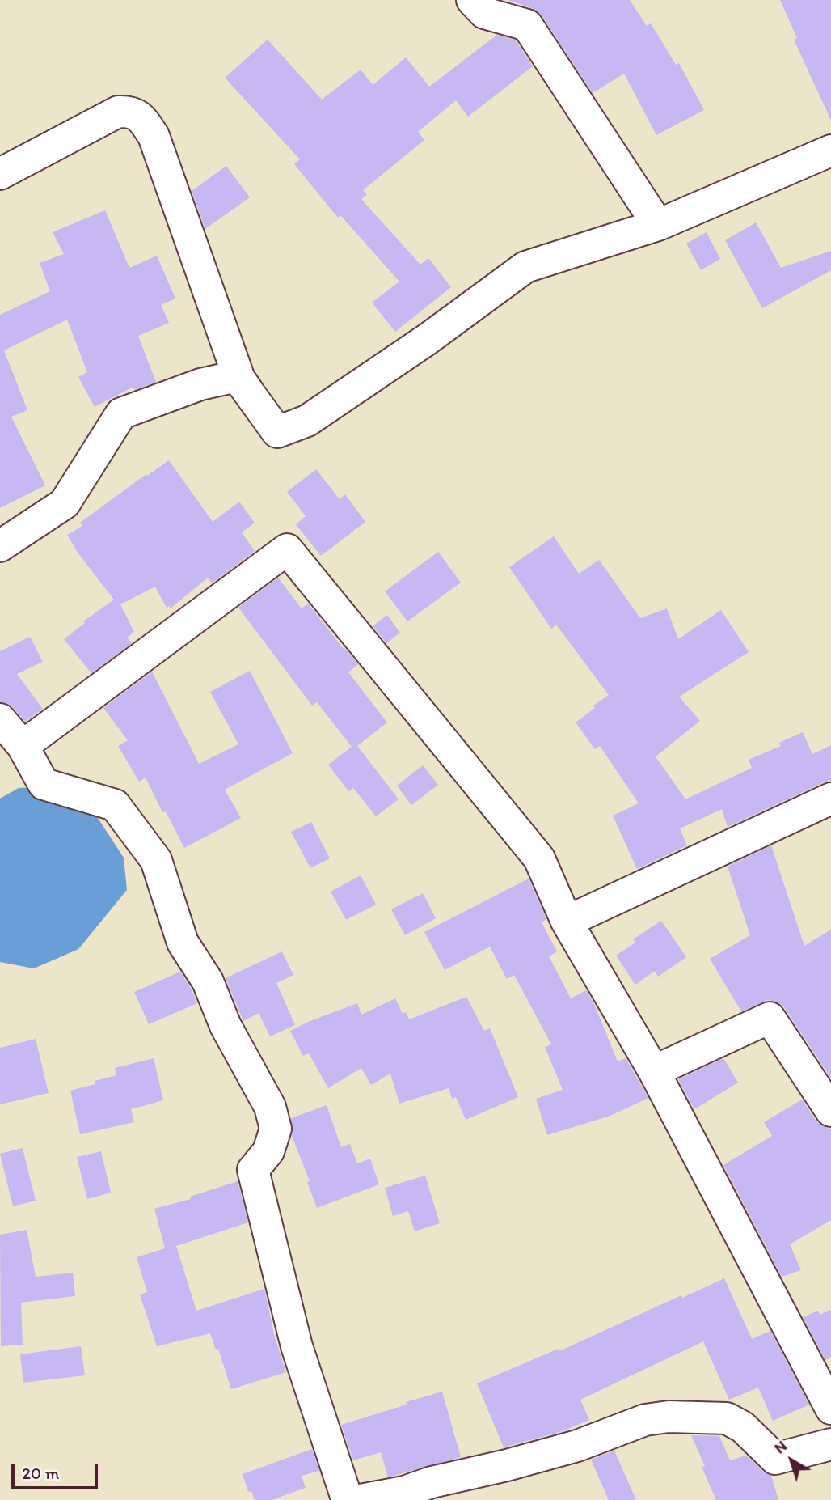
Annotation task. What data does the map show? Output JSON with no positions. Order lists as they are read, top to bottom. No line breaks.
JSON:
{"scale_bar":"20 m","north":"top left"}
